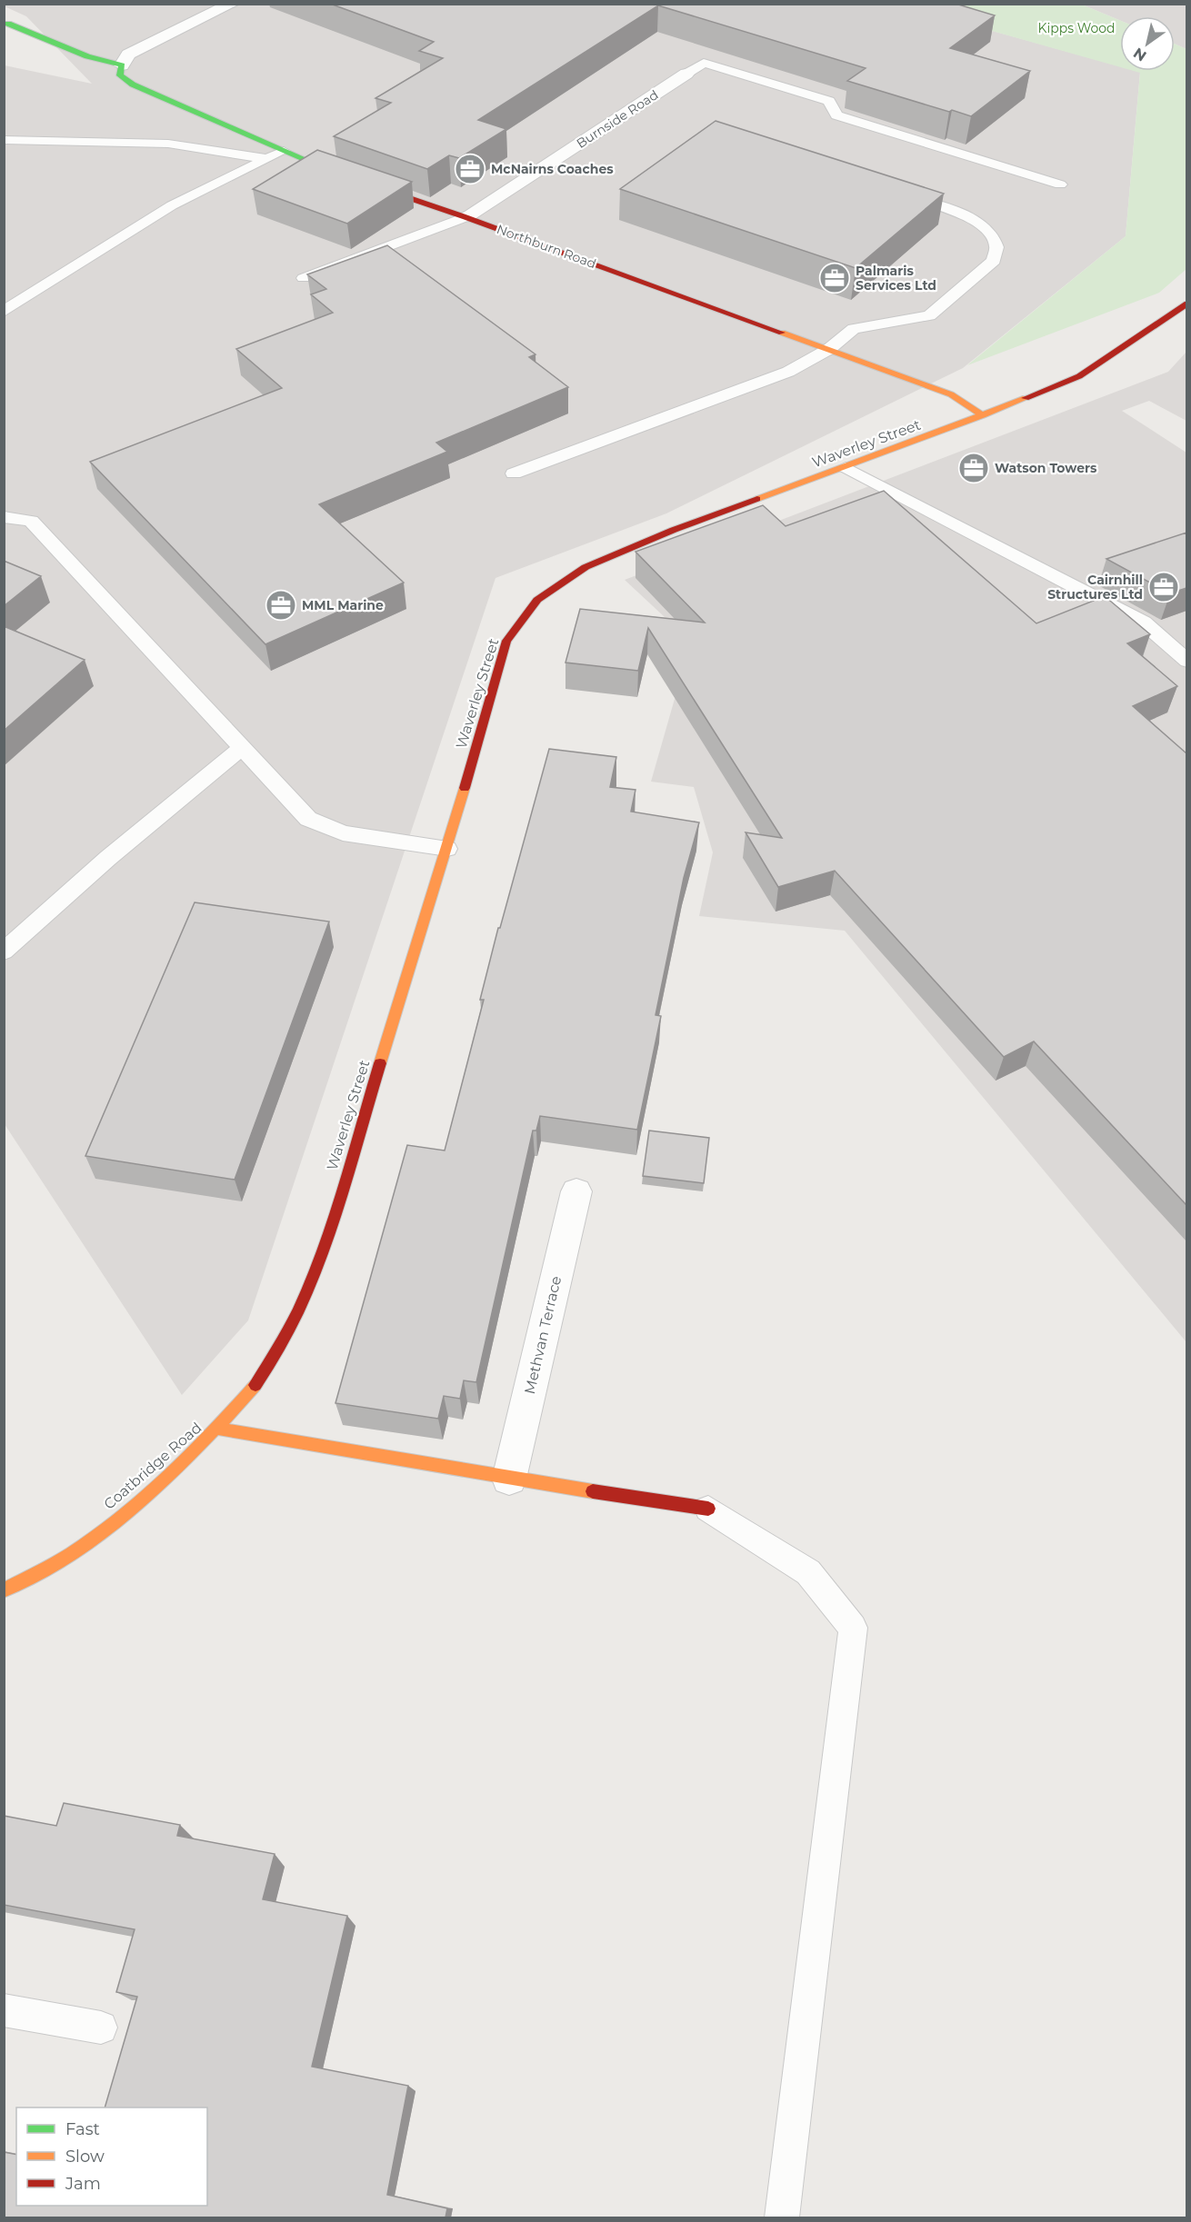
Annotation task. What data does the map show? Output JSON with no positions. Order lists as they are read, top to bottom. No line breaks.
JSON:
{"streets":{"main road":["Northburn Road","Waverley Street","Coatbridge Road"],"street":["Burnside Road","Methvan Terrace"]},"crossings":[["Burnside Road","Northburn Road"],["Northburn Road","Waverley Street"],["Waverley Street","Coatbridge Road"]],"parks":["Kipps Wood"],"places":{"office":["McNairns Coaches","Palmaris Services Ltd","Watson Towers","Cairnhill Structures Ltd","MML Marine"]},"legend":["Fast","Slow","Jam"],"north":"bottom left"}
